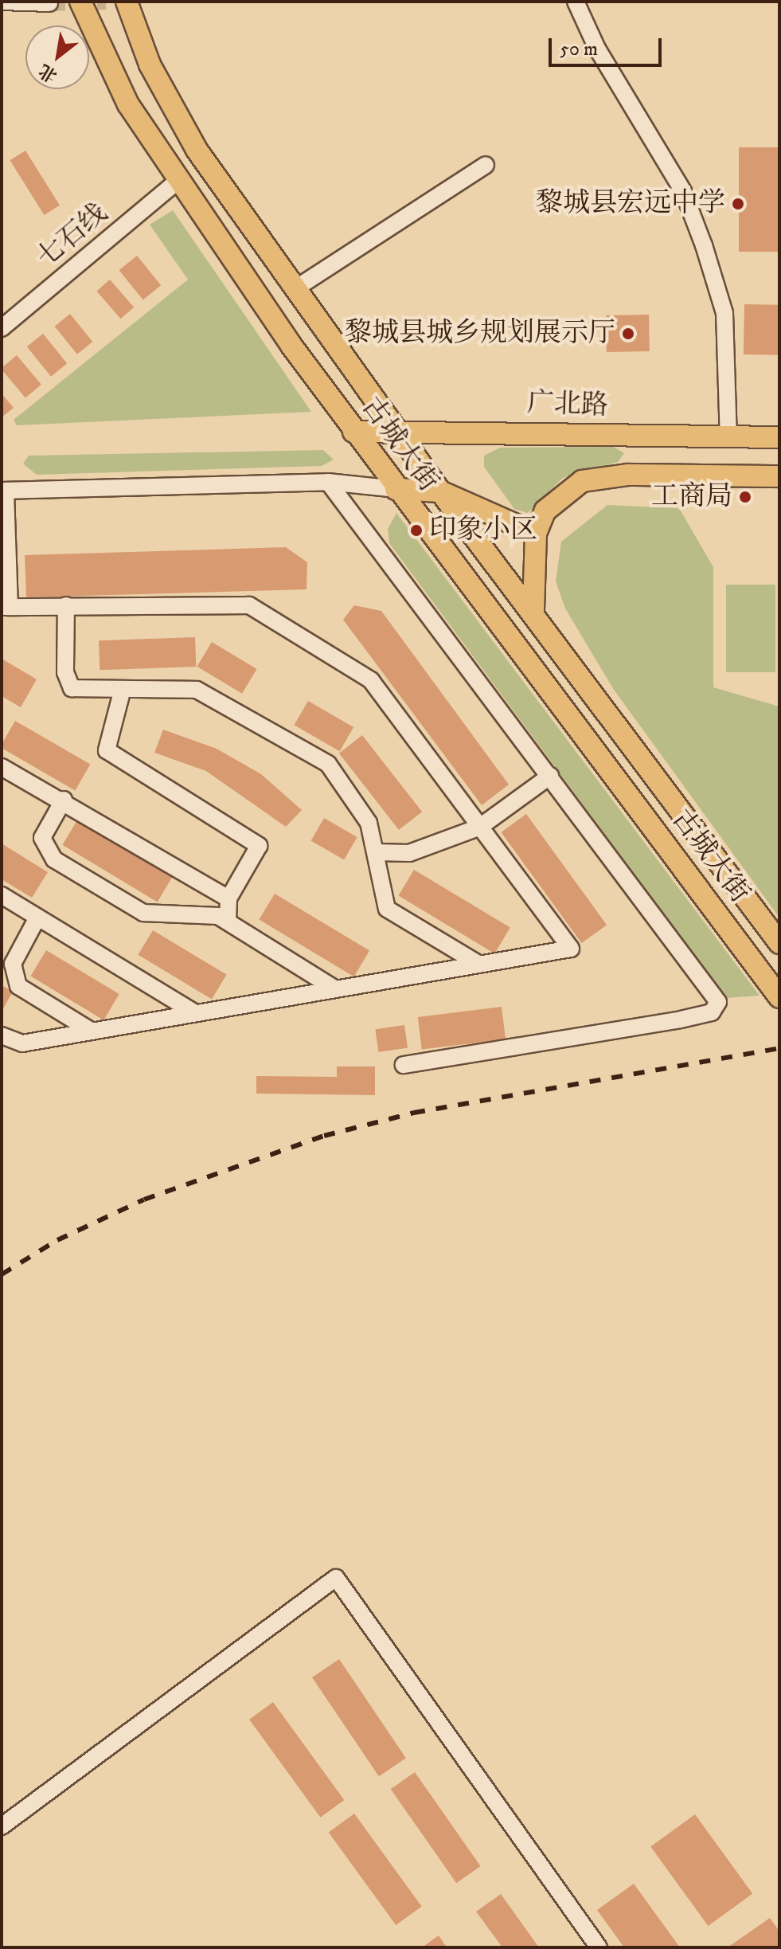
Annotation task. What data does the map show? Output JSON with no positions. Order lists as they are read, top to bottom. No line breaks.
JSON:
{"streets":{"main road":["广北路","古城大街"],"street":["七石线"]},"crossings":[["七石线","古城大街"],["广北路","古城大街"]],"places":["黎城县宏远中学","黎城县城乡规划展示厅","工商局","印象小区"],"scale_bar":"50 m","north":"bottom left"}
